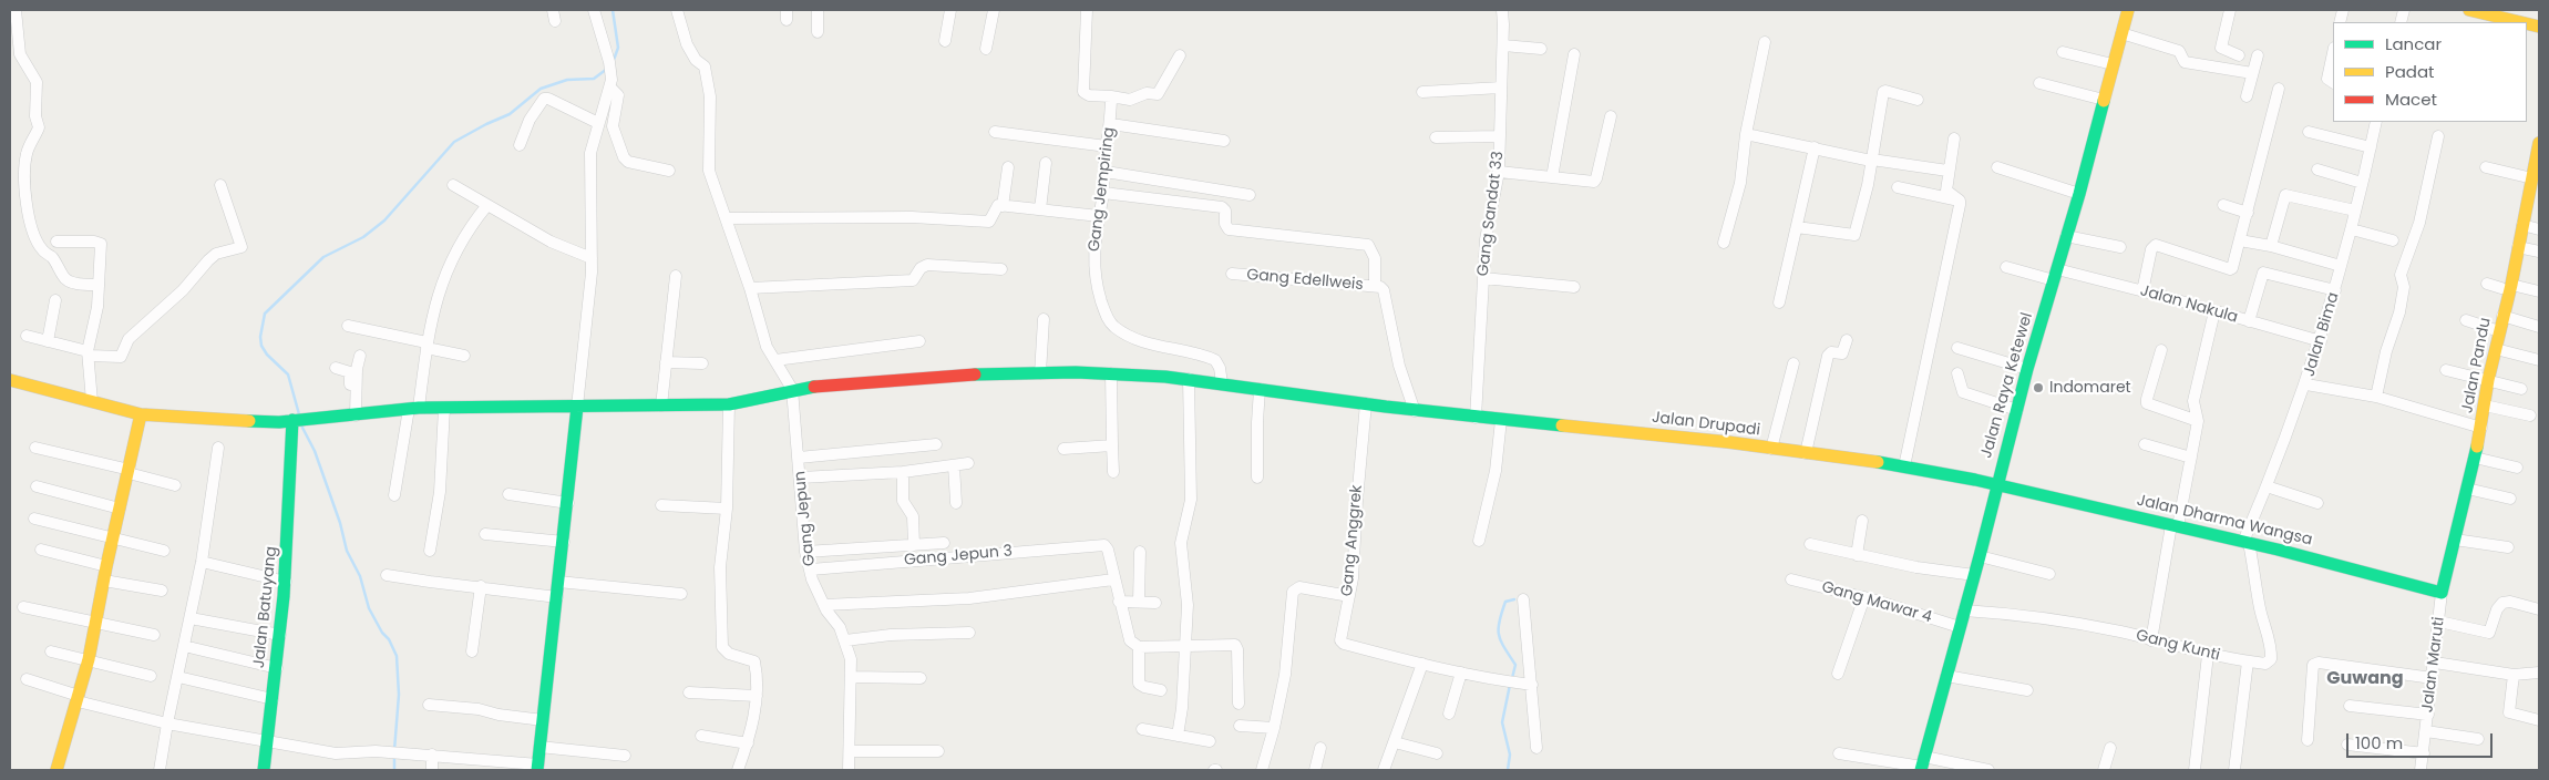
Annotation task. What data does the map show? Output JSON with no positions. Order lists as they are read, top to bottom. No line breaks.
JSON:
{"streets":{"street":["Gang Jempiring","Gang Sandat 33","Gang Edellweis","Jalan Nakula","Jalan Bima","Jalan Pandu","Jalan Raya Ketewel","Jalan Drupadi","Gang Jepun","Jalan Dharma Wangsa","Gang Anggrek","Gang Jepun 3","Gang Mawar 4","Jalan Batuyang","Gang Kunti","Jalan Maruti"]},"crossings":[["Gang Jempiring","Jalan Drupadi"],["Gang Sandat 33","Jalan Drupadi"],["Gang Edellweis","Jalan Drupadi"],["Jalan Nakula","Jalan Bima"],["Jalan Nakula","Jalan Raya Ketewel"],["Jalan Bima","Jalan Dharma Wangsa"],["Jalan Bima","Gang Kunti"],["Jalan Pandu","Jalan Dharma Wangsa"],["Jalan Pandu","Jalan Maruti"],["Jalan Raya Ketewel","Jalan Drupadi"],["Jalan Raya Ketewel","Jalan Dharma Wangsa"],["Jalan Raya Ketewel","Gang Mawar 4"],["Jalan Raya Ketewel","Gang Kunti"],["Jalan Drupadi","Gang Jepun"],["Jalan Drupadi","Jalan Dharma Wangsa"],["Jalan Drupadi","Gang Anggrek"],["Jalan Drupadi","Jalan Batuyang"],["Gang Jepun","Gang Jepun 3"],["Jalan Dharma Wangsa","Gang Kunti"],["Jalan Dharma Wangsa","Jalan Maruti"]],"districts":["Guwang"],"places":["Indomaret"],"legend":["Lancar","Padat","Macet"],"scale_bar":"100 m"}
